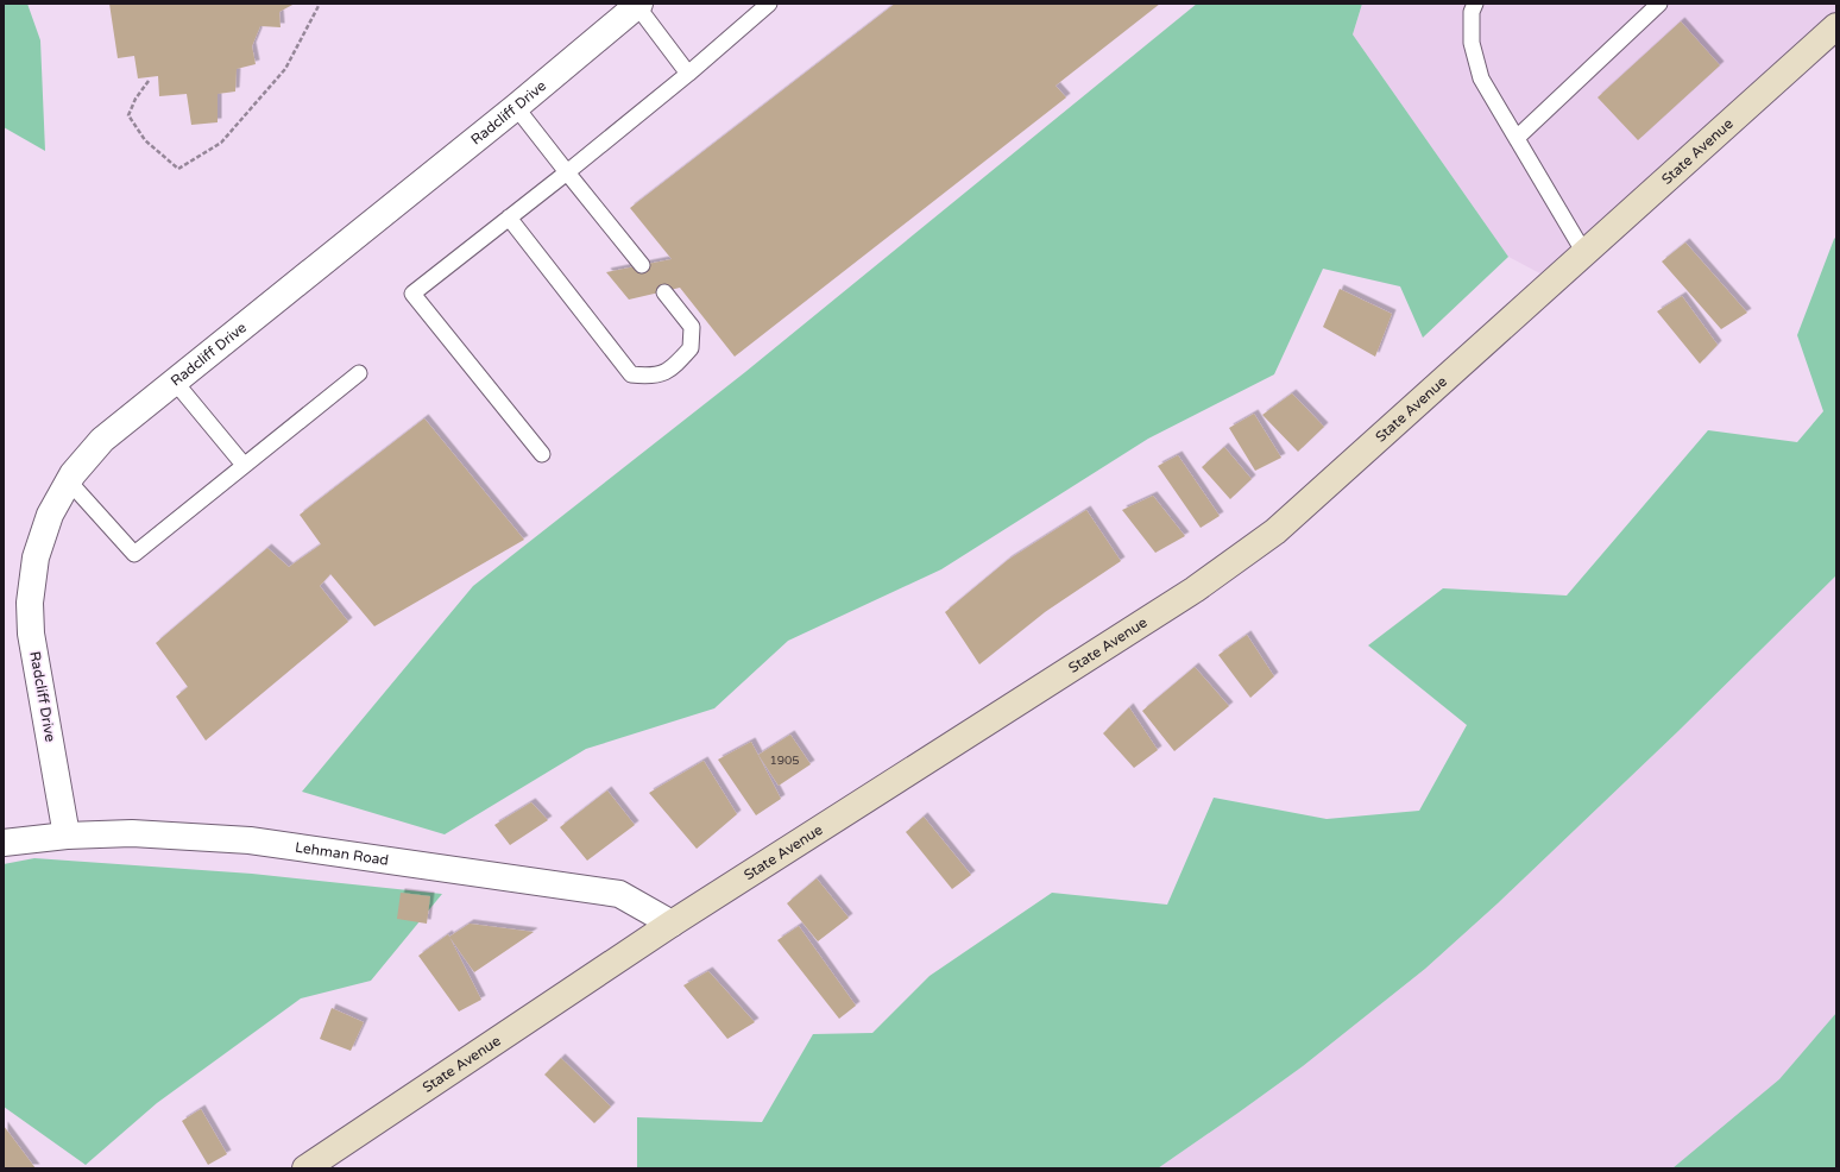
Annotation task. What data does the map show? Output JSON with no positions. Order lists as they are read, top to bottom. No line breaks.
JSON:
{"streets":{"main road":["State Avenue"],"street":["Radcliff Drive","Lehman Road"]},"crossings":[["Radcliff Drive","Lehman Road"],["State Avenue","Lehman Road"]],"house_numbers":["1905"]}
